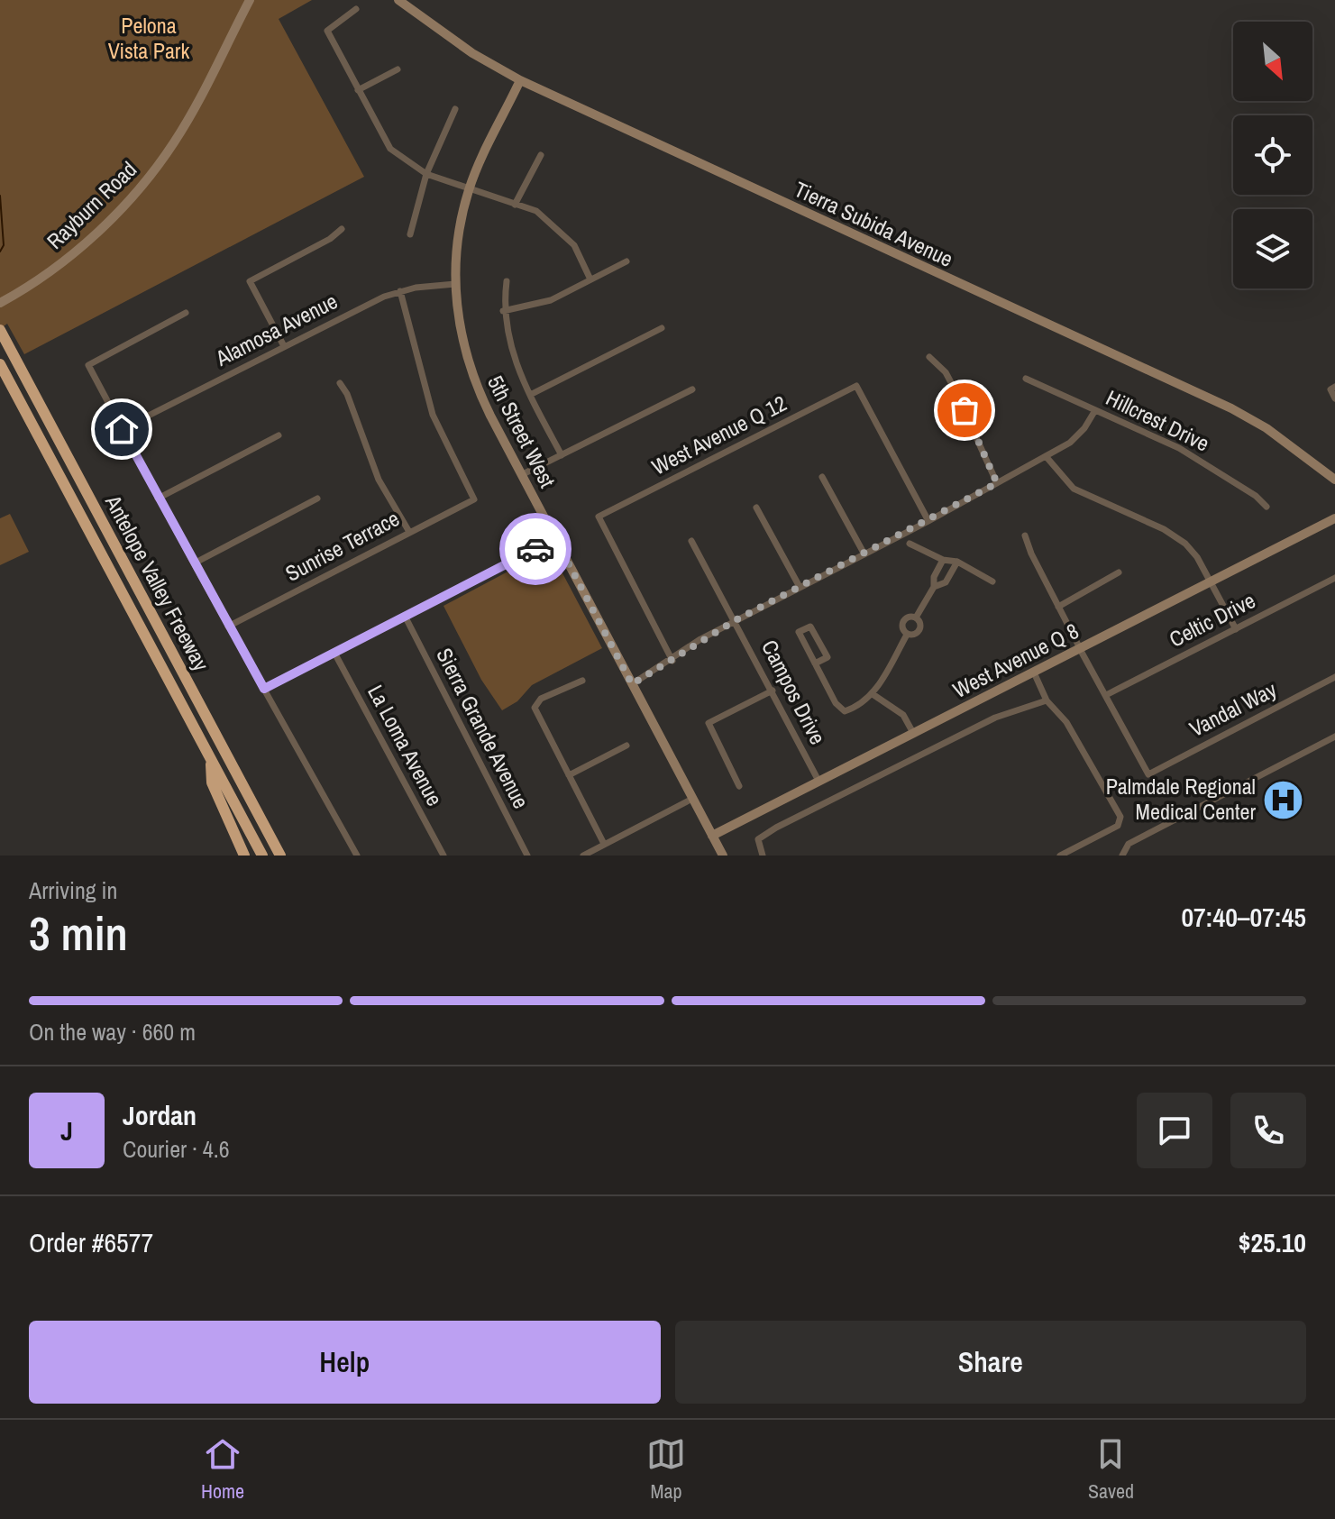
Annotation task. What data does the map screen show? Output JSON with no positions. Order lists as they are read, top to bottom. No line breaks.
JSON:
{"streets":{"highway":["Antelope Valley Freeway"],"street":["Rayburn Road","Tierra Subida Avenue","Alamosa Avenue","Hillcrest Drive","5th Street West","West Avenue Q 12","Sunrise Terrace","Celtic Drive","West Avenue Q 8","Campos Drive","Vandal Way","Sierra Grande Avenue","La Loma Avenue"]},"crossings":[["Tierra Subida Avenue","5th Street West"],["Alamosa Avenue","5th Street West"],["Alamosa Avenue","Sunrise Terrace"],["5th Street West","West Avenue Q 8"],["Celtic Drive","Vandal Way"],["West Avenue Q 8","Campos Drive"]],"parks":["Pelona Vista Park"],"places":{"hospital":["Palmdale Regional Medical Center"]},"north":"bottom right","page":{"heading":["3 min","Arriving in","07:40–07:45"],"panel":["Jordan","Courier · 4.6","Order #6577","$25.10"],"bar":"On the way · 660 m","round":"J","buttons":["Help","Share"],"tabs":["Home","Map","Saved"]}}
